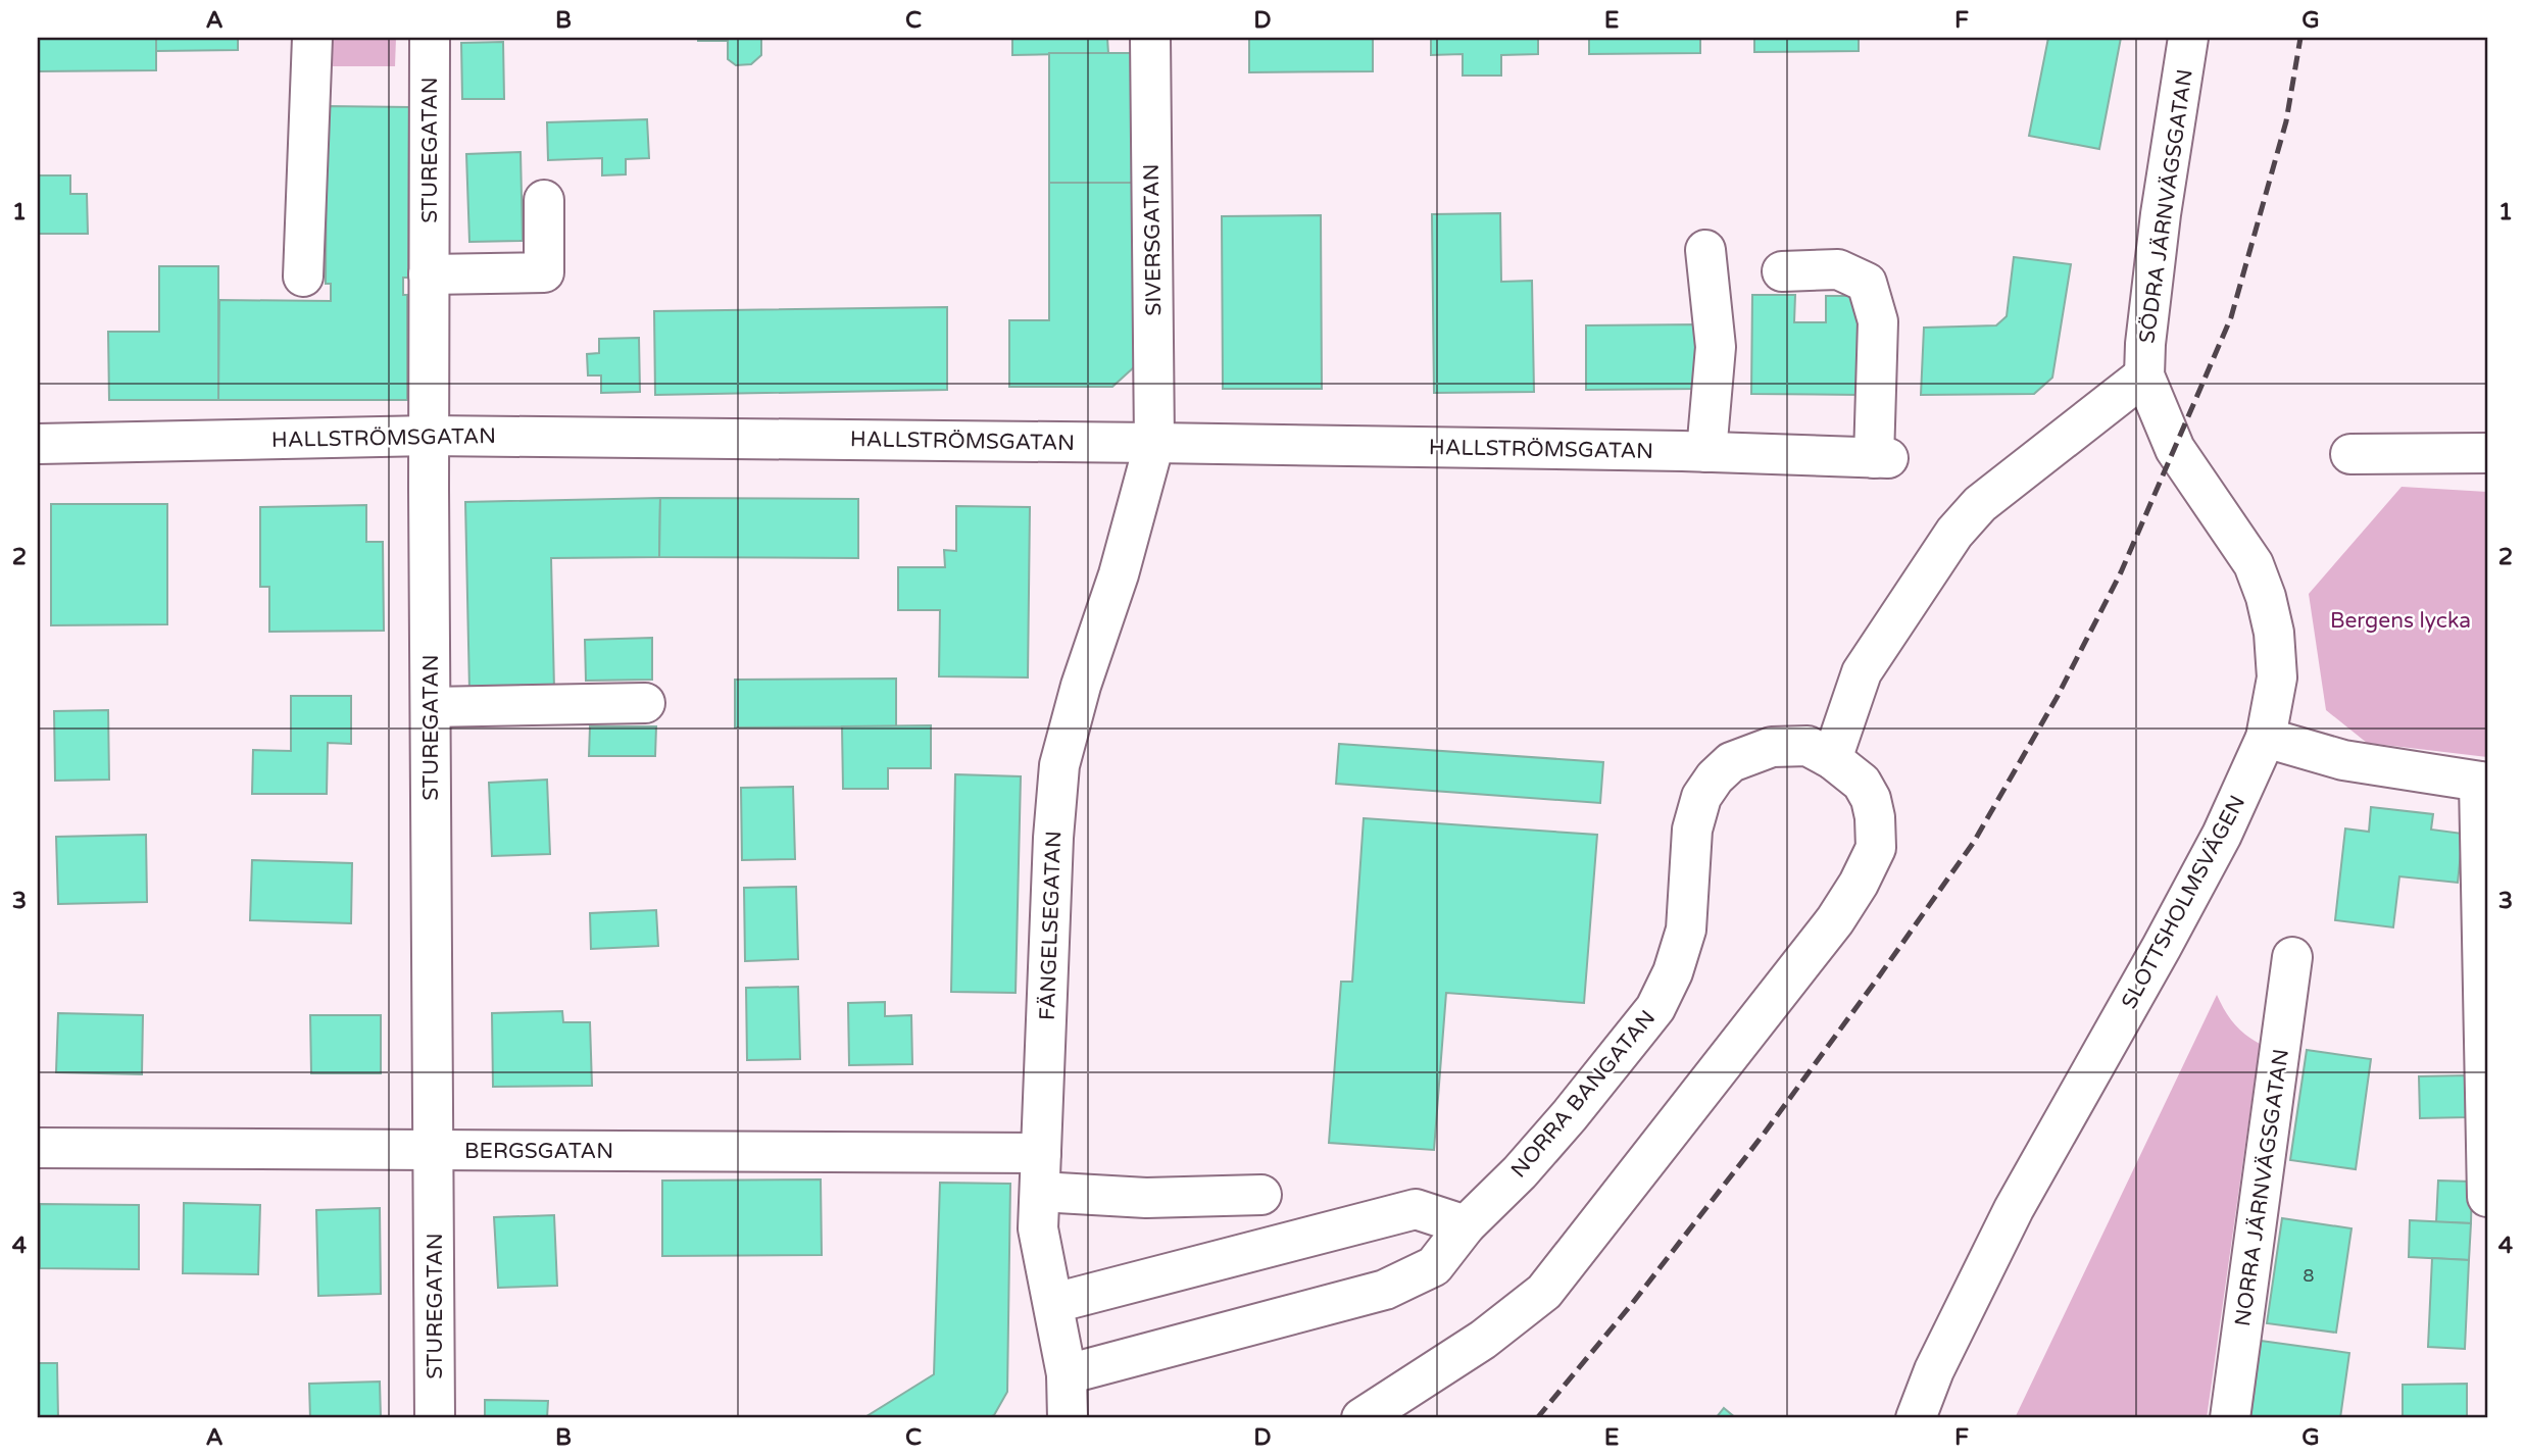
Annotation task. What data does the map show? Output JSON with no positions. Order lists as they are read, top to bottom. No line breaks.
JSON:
{"streets":{"street":["STUREGATAN","SÖDRA JÄRNVÄGSGATAN","SIVERSGATAN","HALLSTRÖMSGATAN","SLOTTSHOLMSVÄGEN","FÄNGELSEGATAN","NORRA BANGATAN","BERGSGATAN","NORRA JÄRNVÄGSGATAN"]},"crossings":[["STUREGATAN","HALLSTRÖMSGATAN"],["STUREGATAN","BERGSGATAN"],["SÖDRA JÄRNVÄGSGATAN","SLOTTSHOLMSVÄGEN"],["SIVERSGATAN","HALLSTRÖMSGATAN"],["SIVERSGATAN","FÄNGELSEGATAN"],["HALLSTRÖMSGATAN","FÄNGELSEGATAN"],["FÄNGELSEGATAN","NORRA BANGATAN"],["FÄNGELSEGATAN","BERGSGATAN"]],"parks":["Bergens lycka"],"house_numbers":["8"],"grid":{"columns":["A","B","C","D","E","F","G"],"rows":["1","2","3","4"]}}
